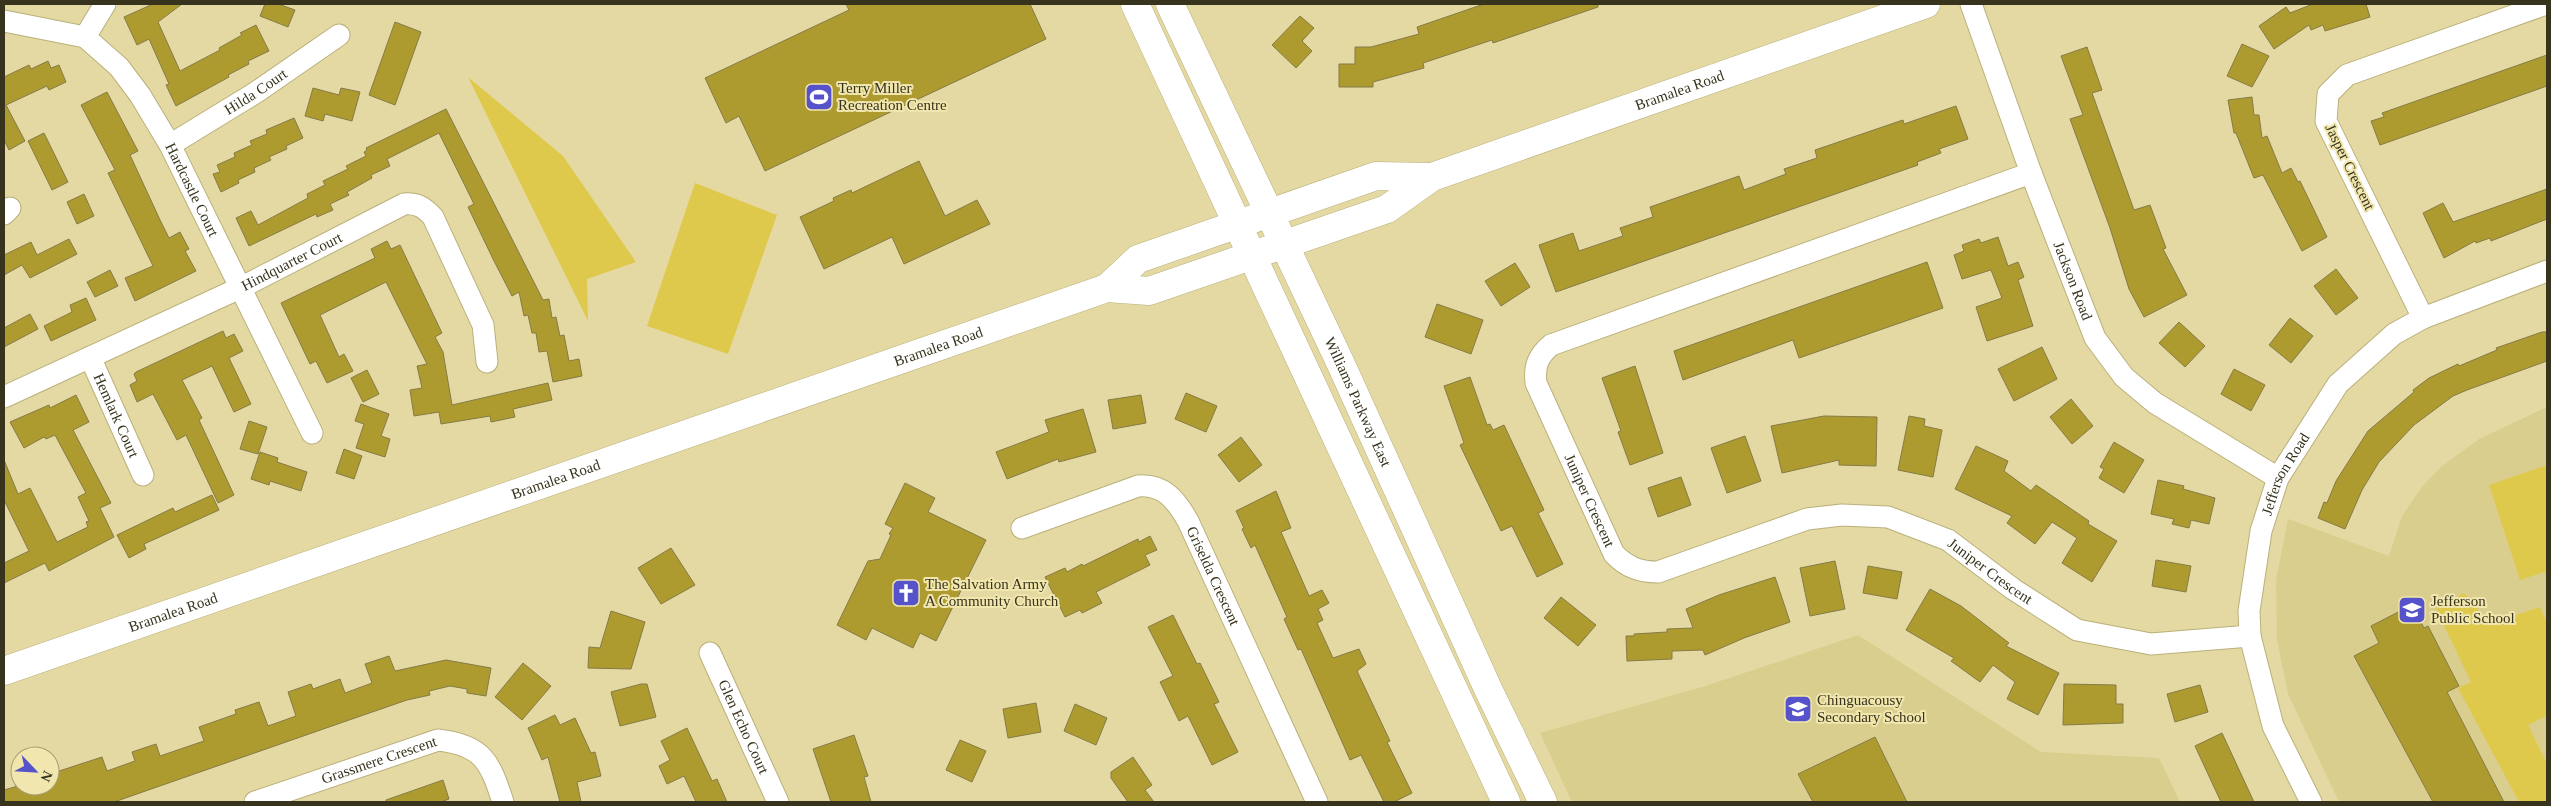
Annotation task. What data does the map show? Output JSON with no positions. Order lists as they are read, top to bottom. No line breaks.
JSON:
{"streets":{"main road":["Bramalea Road","Williams Parkway East"],"street":["Hilda Court","Jasper Crescent","Hardcastle Court","Hindquarter Court","Jackson Road","Hemlark Court","Jefferson Road","Juniper Crescent","Griselda Crescent","Glen Echo Court","Grassmere Crescent"]},"crossings":[["Hilda Court","Hardcastle Court"],["Bramalea Road","Williams Parkway East"],["Jasper Crescent","Jefferson Road"],["Hardcastle Court","Hindquarter Court"],["Hindquarter Court","Hemlark Court"],["Jackson Road","Jefferson Road"],["Jackson Road","Juniper Crescent"],["Jefferson Road","Juniper Crescent"]],"places":{"sports":["Terry Miller Recreation Centre"],"church":["The Salvation Army A Community Church"],"school or university":["Jefferson Public School","Chinguacousy Secondary School"]},"north":"bottom right"}
